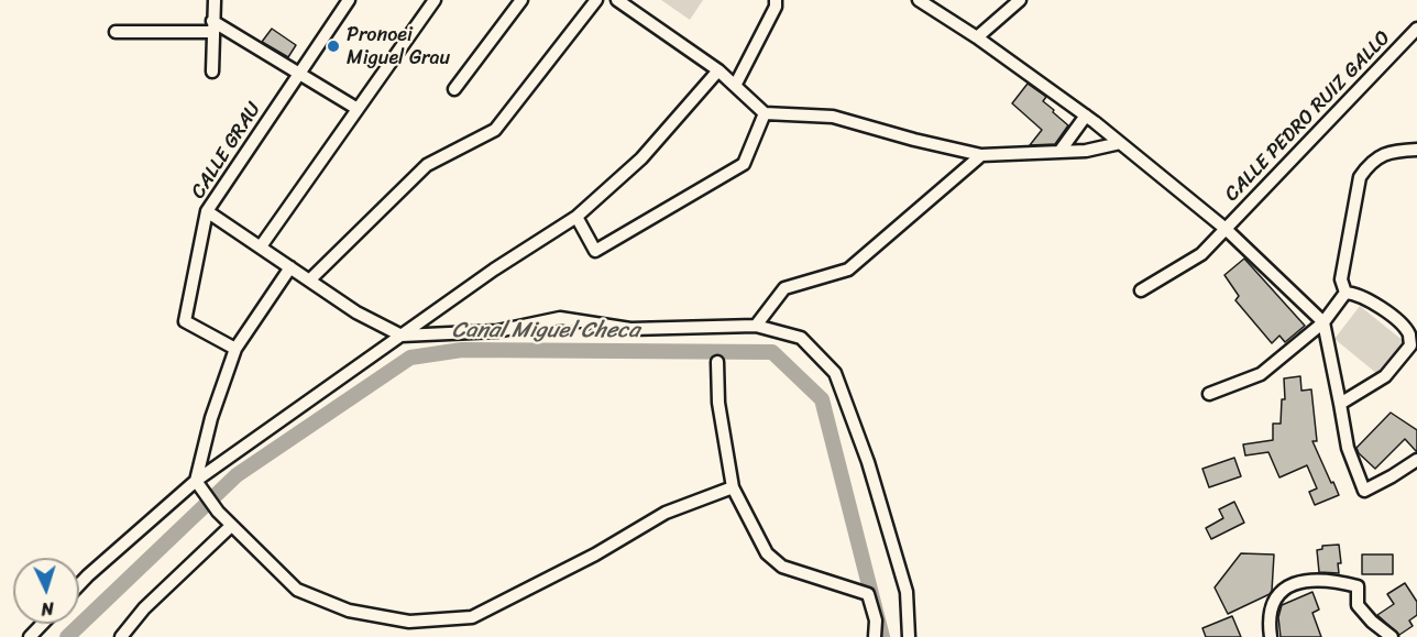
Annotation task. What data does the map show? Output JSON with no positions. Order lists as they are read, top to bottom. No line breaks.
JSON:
{"streets":{"street":["CALLE PEDRO RUIZ GALLO","CALLE GRAU"]},"water":["Canal Miguel Checa"],"places":["Pronoei Miguel Grau"],"north":"bottom"}
